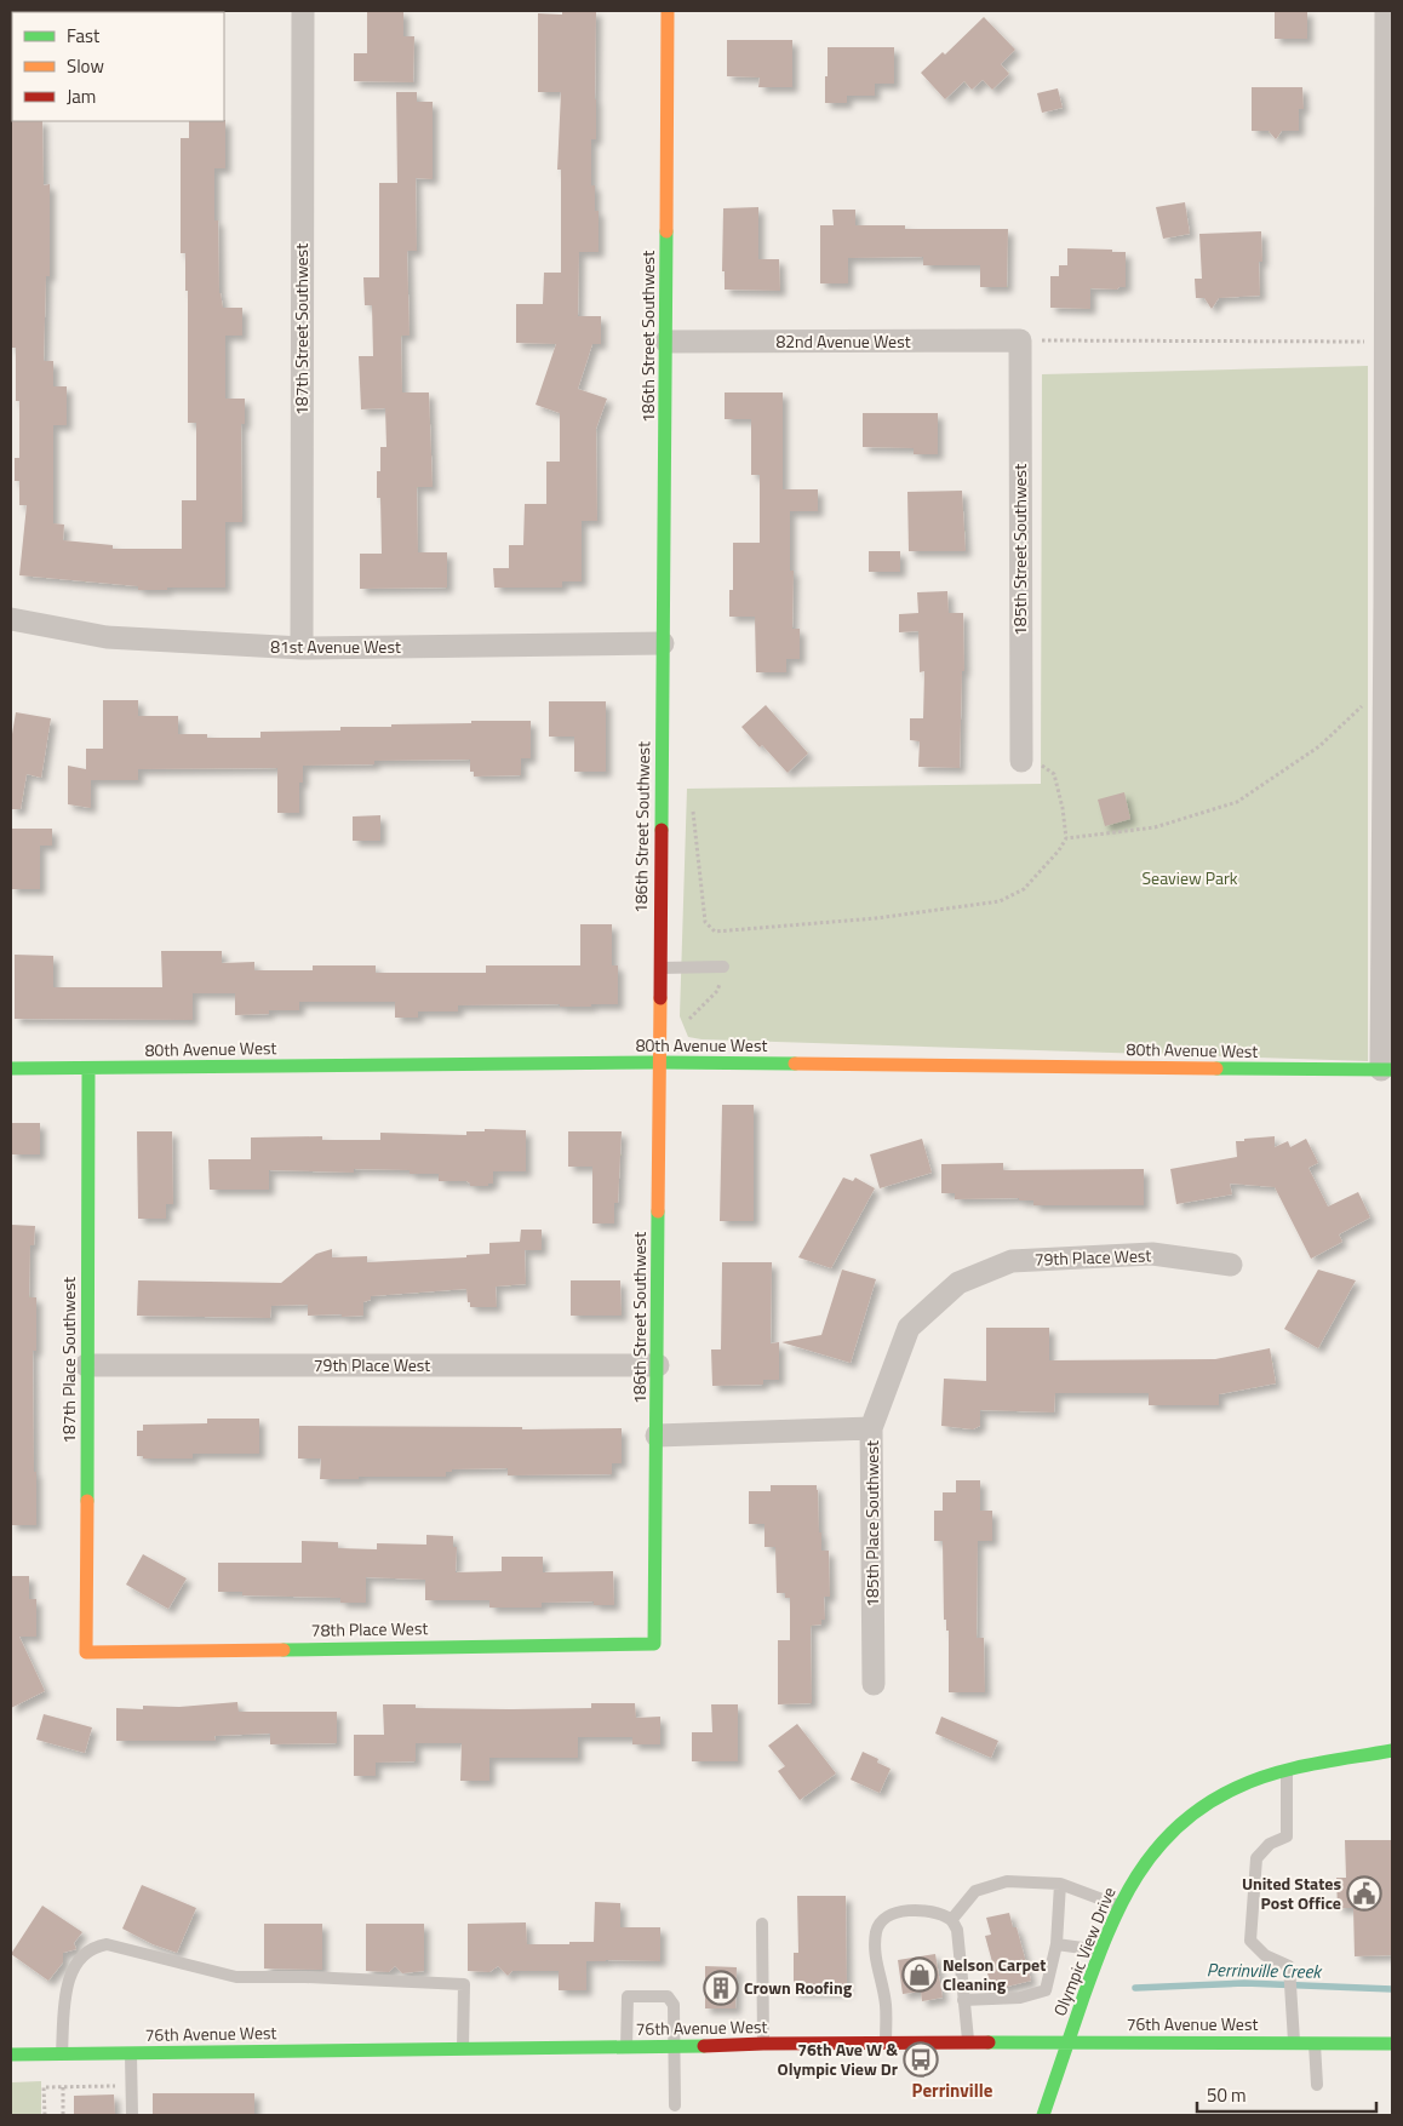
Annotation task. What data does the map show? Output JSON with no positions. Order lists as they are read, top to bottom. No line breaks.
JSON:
{"streets":{"street":["187th Street Southwest","186th Street Southwest","82nd Avenue West","185th Street Southwest","81st Avenue West","80th Avenue West","79th Place West","187th Place Southwest","185th Place Southwest","78th Place West","Olympic View Drive","76th Avenue West"]},"crossings":[["187th Street Southwest","81st Avenue West"],["186th Street Southwest","82nd Avenue West"],["186th Street Southwest","81st Avenue West"],["186th Street Southwest","80th Avenue West"],["186th Street Southwest","79th Place West"],["186th Street Southwest","78th Place West"],["82nd Avenue West","185th Street Southwest"],["80th Avenue West","187th Place Southwest"],["79th Place West","187th Place Southwest"],["79th Place West","185th Place Southwest"],["187th Place Southwest","78th Place West"],["Olympic View Drive","76th Avenue West"]],"districts":["Perrinville"],"water":["Perrinville Creek"],"parks":["Seaview Park"],"places":{"public building":["United States Post Office"],"shop":["Nelson Carpet Cleaning"],"building":["Crown Roofing"],"bus stop":["76th Ave W & Olympic View Dr"]},"legend":["Fast","Slow","Jam"],"scale_bar":"50 m"}
